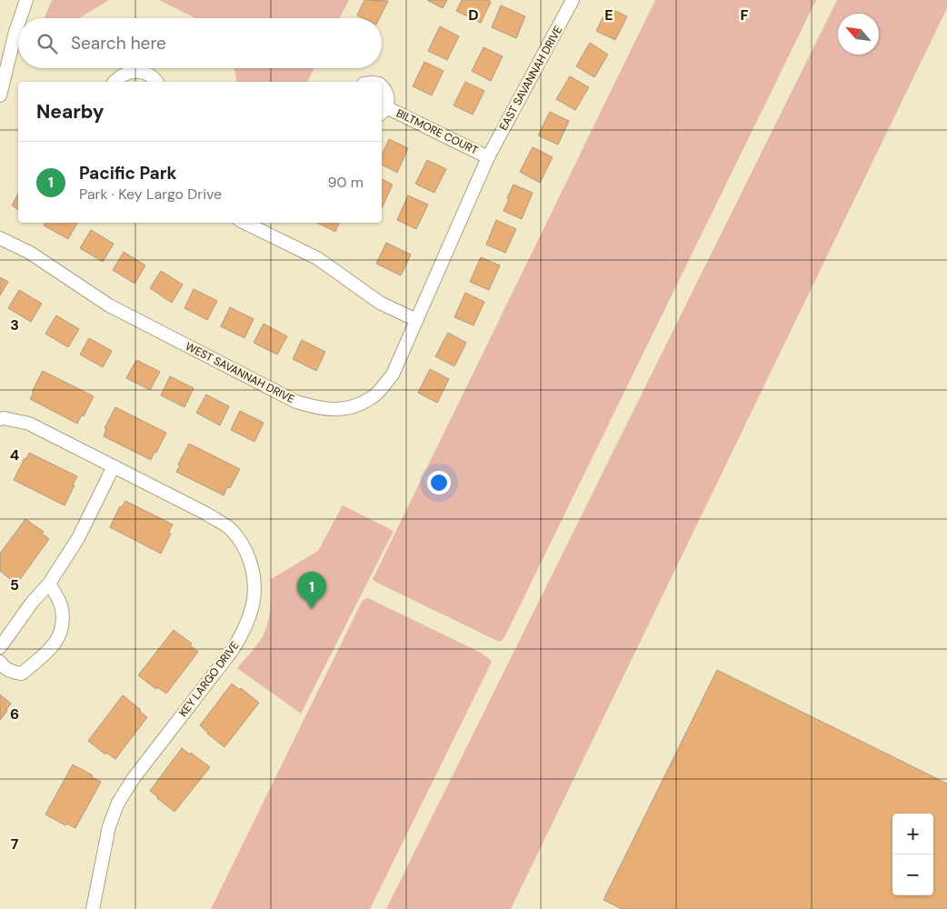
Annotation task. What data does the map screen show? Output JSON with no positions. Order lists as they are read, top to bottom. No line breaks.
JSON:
{"streets":{"street":["EAST SAVANNAH DRIVE","BILTMORE COURT","WEST SAVANNAH DRIVE","KEY LARGO DRIVE"]},"crossings":[["EAST SAVANNAH DRIVE","BILTMORE COURT"],["EAST SAVANNAH DRIVE","WEST SAVANNAH DRIVE"],["BILTMORE COURT","WEST SAVANNAH DRIVE"]],"north":"top left","page":{"search":"Search here","heading":"Nearby","list":[{"mark":"1","name":"Pacific Park","note":"Park · Key Largo Drive","value":"90 m"}],"pins":"1","map_buttons":["+","−"]},"grid":{"columns":["D","E","F"],"rows":["3","4","5","6","7"]}}
